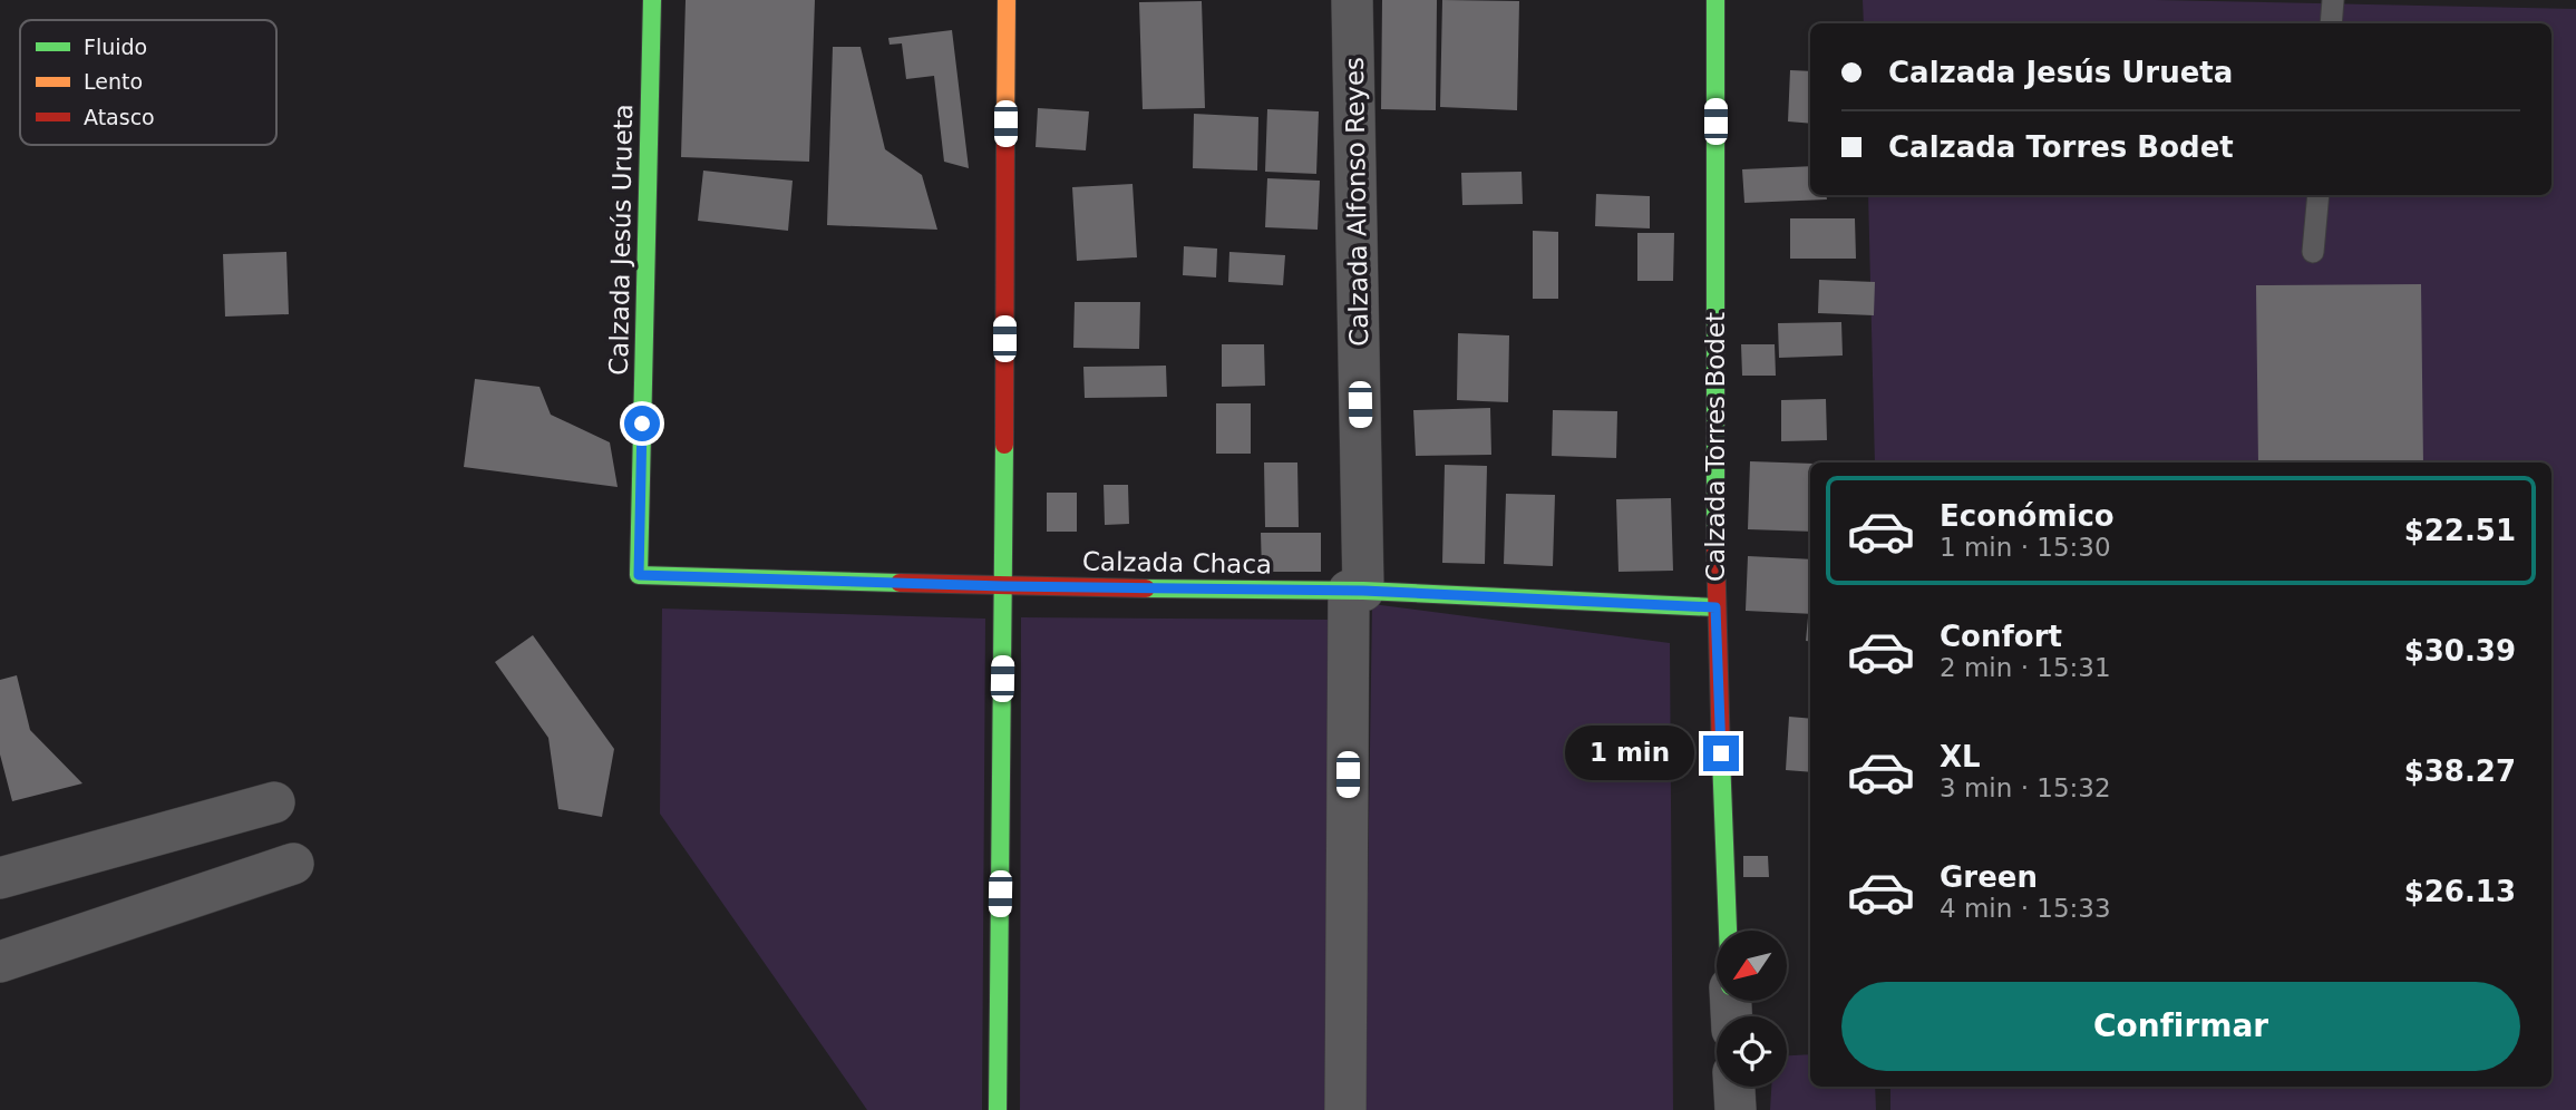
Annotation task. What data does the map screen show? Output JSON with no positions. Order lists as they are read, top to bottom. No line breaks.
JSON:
{"streets":{"street":["Calzada Alfonso Reyes","Calzada Jesús Urueta","Calzada Torres Bodet","Calzada Chaca"]},"crossings":[["Calzada Alfonso Reyes","Calzada Chaca"],["Calzada Jesús Urueta","Calzada Chaca"],["Calzada Torres Bodet","Calzada Chaca"]],"legend":["Fluido","Lento","Atasco"],"north":"bottom left","page":{"banner":["Calzada Jesús Urueta","Calzada Torres Bodet"],"list":[{"name":"Económico","note":"1 min · 15:30","value":"$22.51"},{"name":"Confort","note":"2 min · 15:31","value":"$30.39"},{"name":"XL","note":"3 min · 15:32","value":"$38.27"},{"name":"Green","note":"4 min · 15:33","value":"$26.13"}],"bubble":"1 min","buttons":"Confirmar"}}
